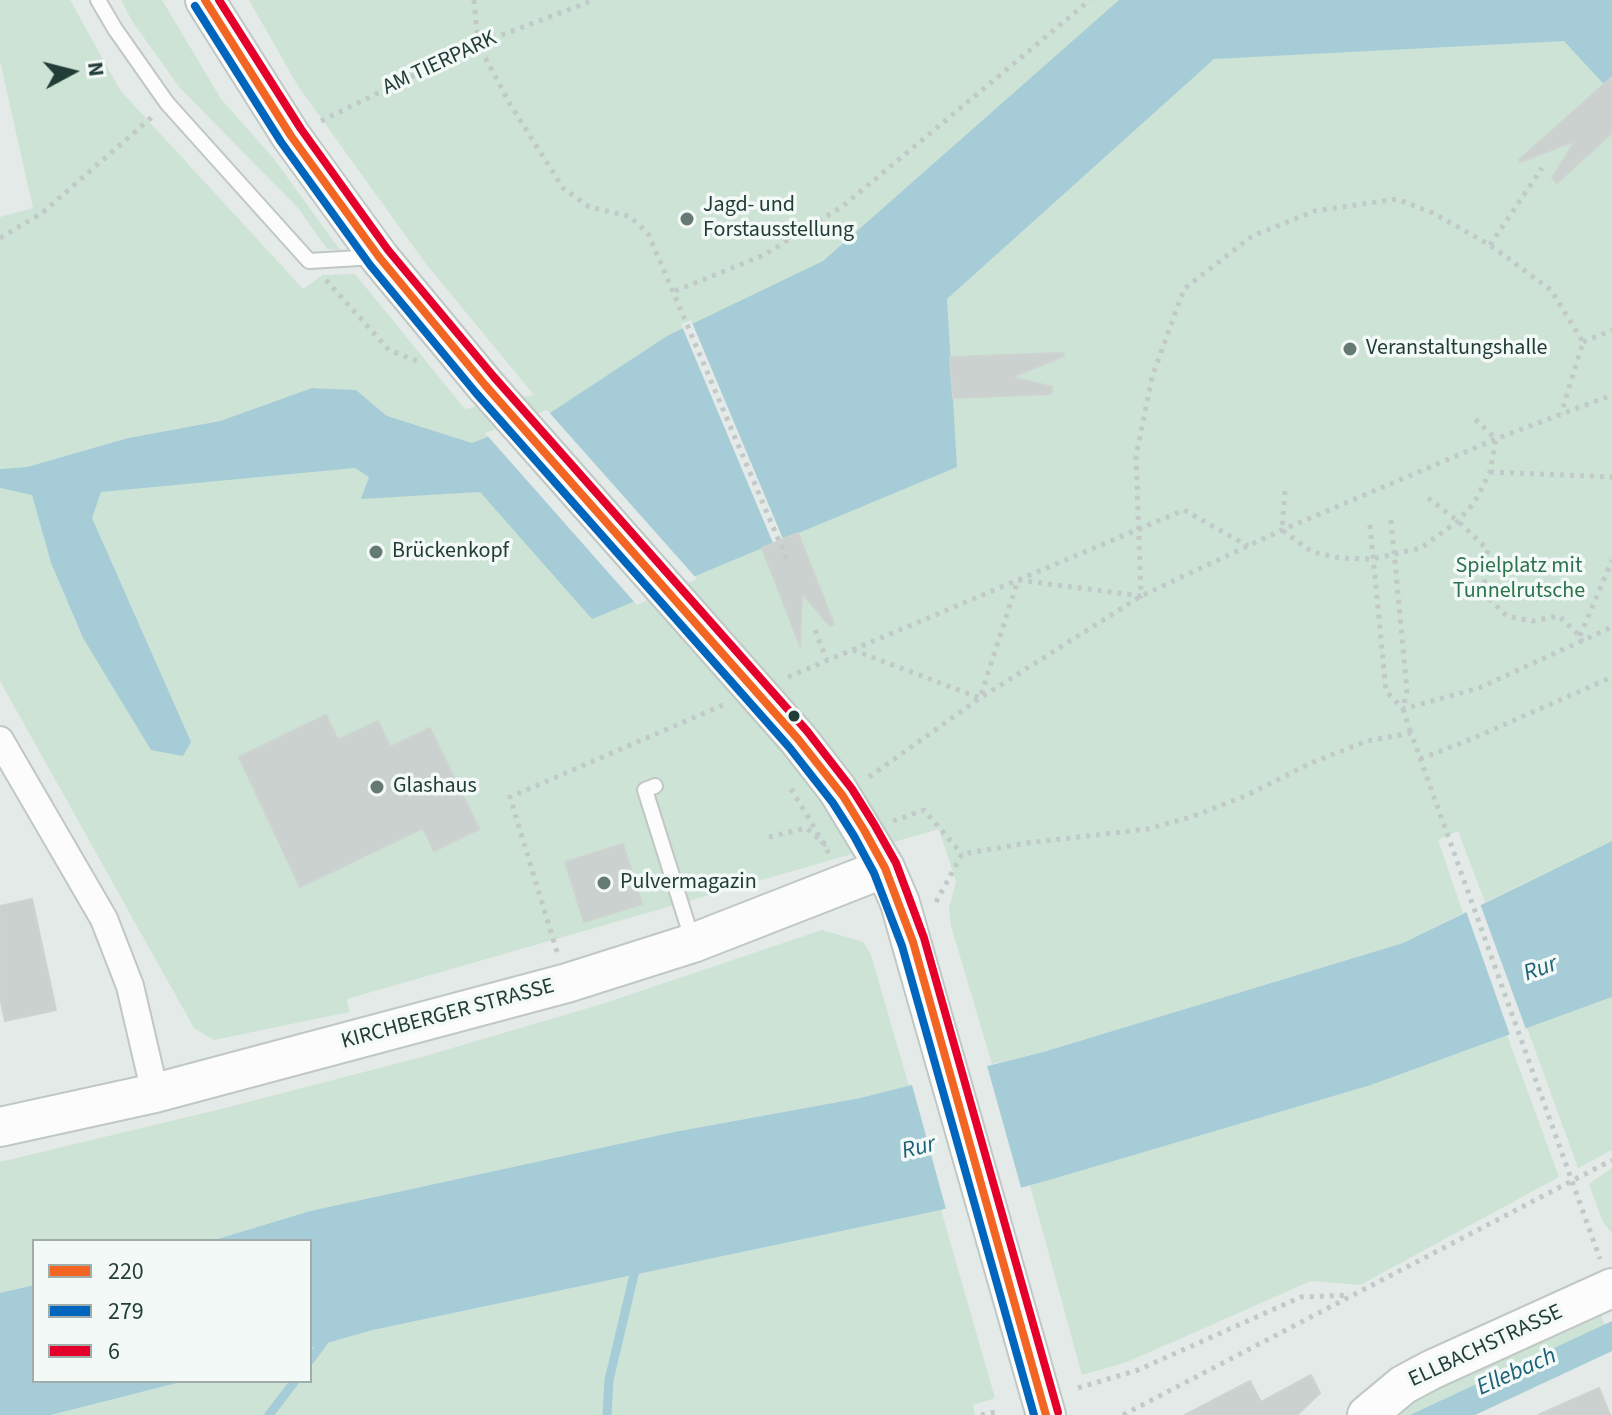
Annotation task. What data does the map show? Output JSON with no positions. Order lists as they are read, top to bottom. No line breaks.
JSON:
{"streets":{"main road":["KIRCHBERGER STRASSE","ELLBACHSTRASSE"],"path":["AM TIERPARK"]},"water":["Rur","Ellebach"],"parks":["Spielplatz mit Tunnelrutsche"],"places":["Jagd- und Forstausstellung","Veranstaltungshalle","Brückenkopf","Glashaus","Pulvermagazin"],"lines":["transit line 220","transit line 6","transit line 279"],"legend":["220","279","6"],"north":"right"}
